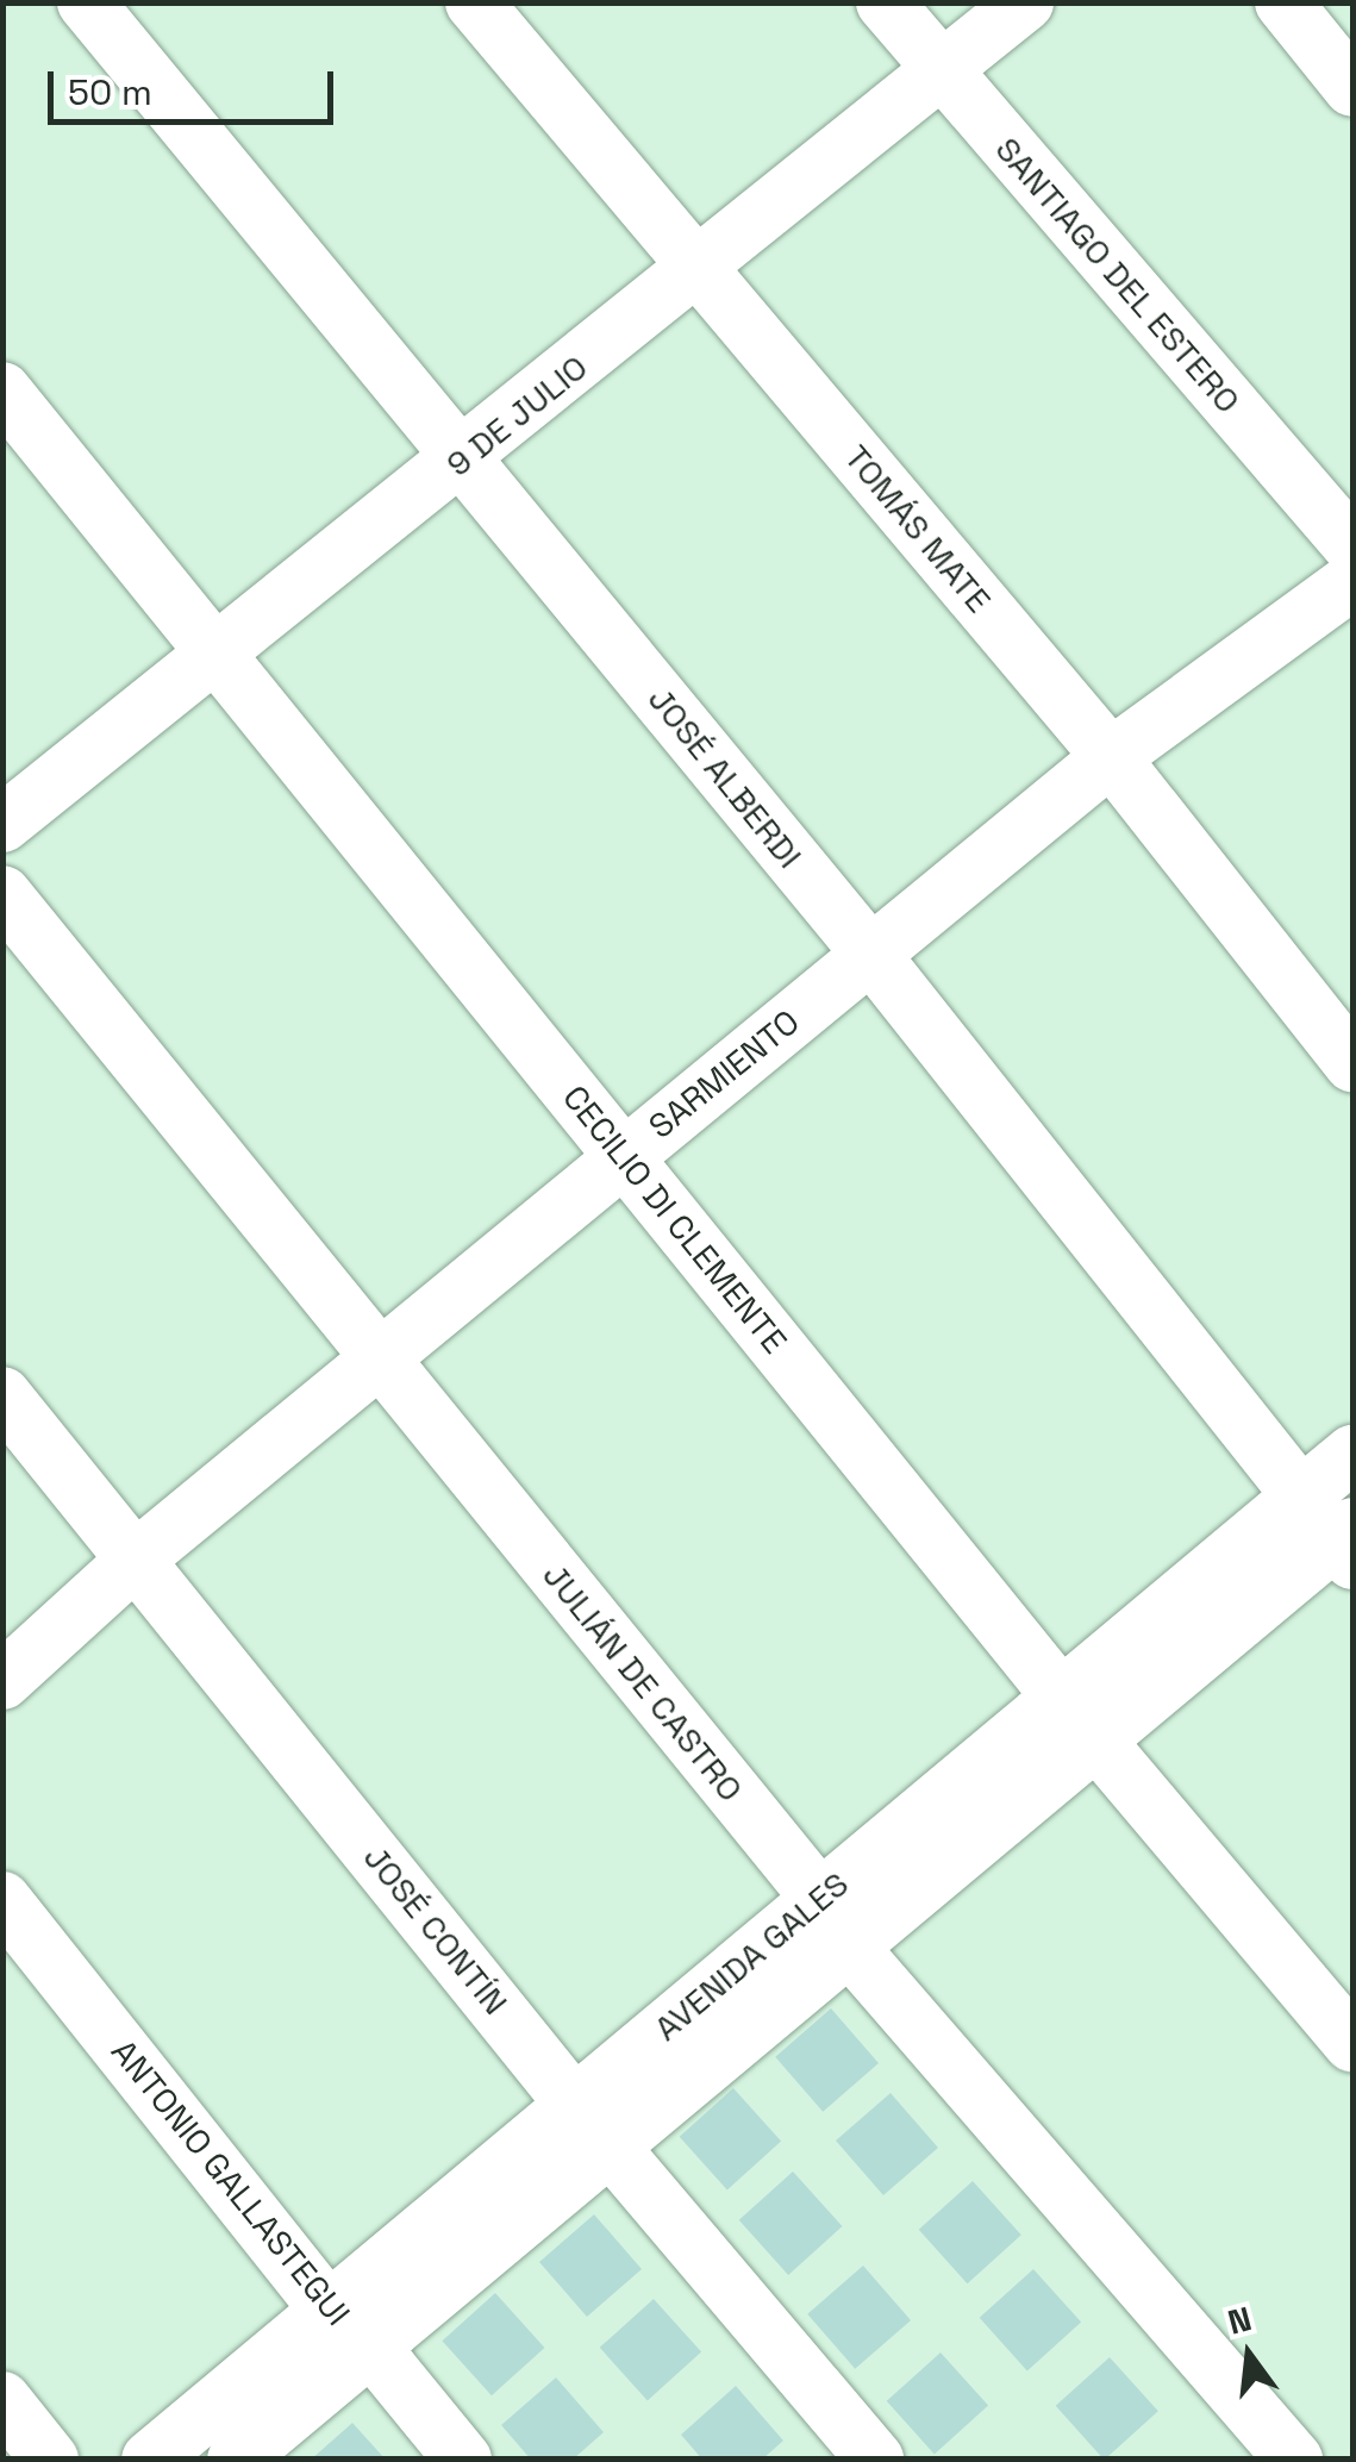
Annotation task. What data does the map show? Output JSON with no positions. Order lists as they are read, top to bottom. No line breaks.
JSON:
{"streets":{"street":["SANTIAGO DEL ESTERO","9 DE JULIO","TOMÁS MATE","JOSÉ ALBERDI","SARMIENTO","CECILIO DI CLEMENTE","JULIÁN DE CASTRO","JOSÉ CONTÍN","AVENIDA GALES","ANTONIO GALLASTEGUI"]},"crossings":[["SANTIAGO DEL ESTERO","9 DE JULIO"],["9 DE JULIO","TOMÁS MATE"],["9 DE JULIO","JOSÉ ALBERDI"],["9 DE JULIO","CECILIO DI CLEMENTE"],["TOMÁS MATE","SARMIENTO"],["JOSÉ ALBERDI","SARMIENTO"],["JOSÉ ALBERDI","AVENIDA GALES"],["SARMIENTO","CECILIO DI CLEMENTE"],["SARMIENTO","JULIÁN DE CASTRO"],["SARMIENTO","JOSÉ CONTÍN"],["CECILIO DI CLEMENTE","AVENIDA GALES"],["JULIÁN DE CASTRO","AVENIDA GALES"],["JOSÉ CONTÍN","AVENIDA GALES"],["AVENIDA GALES","ANTONIO GALLASTEGUI"]],"scale_bar":"50 m","north":"top"}
